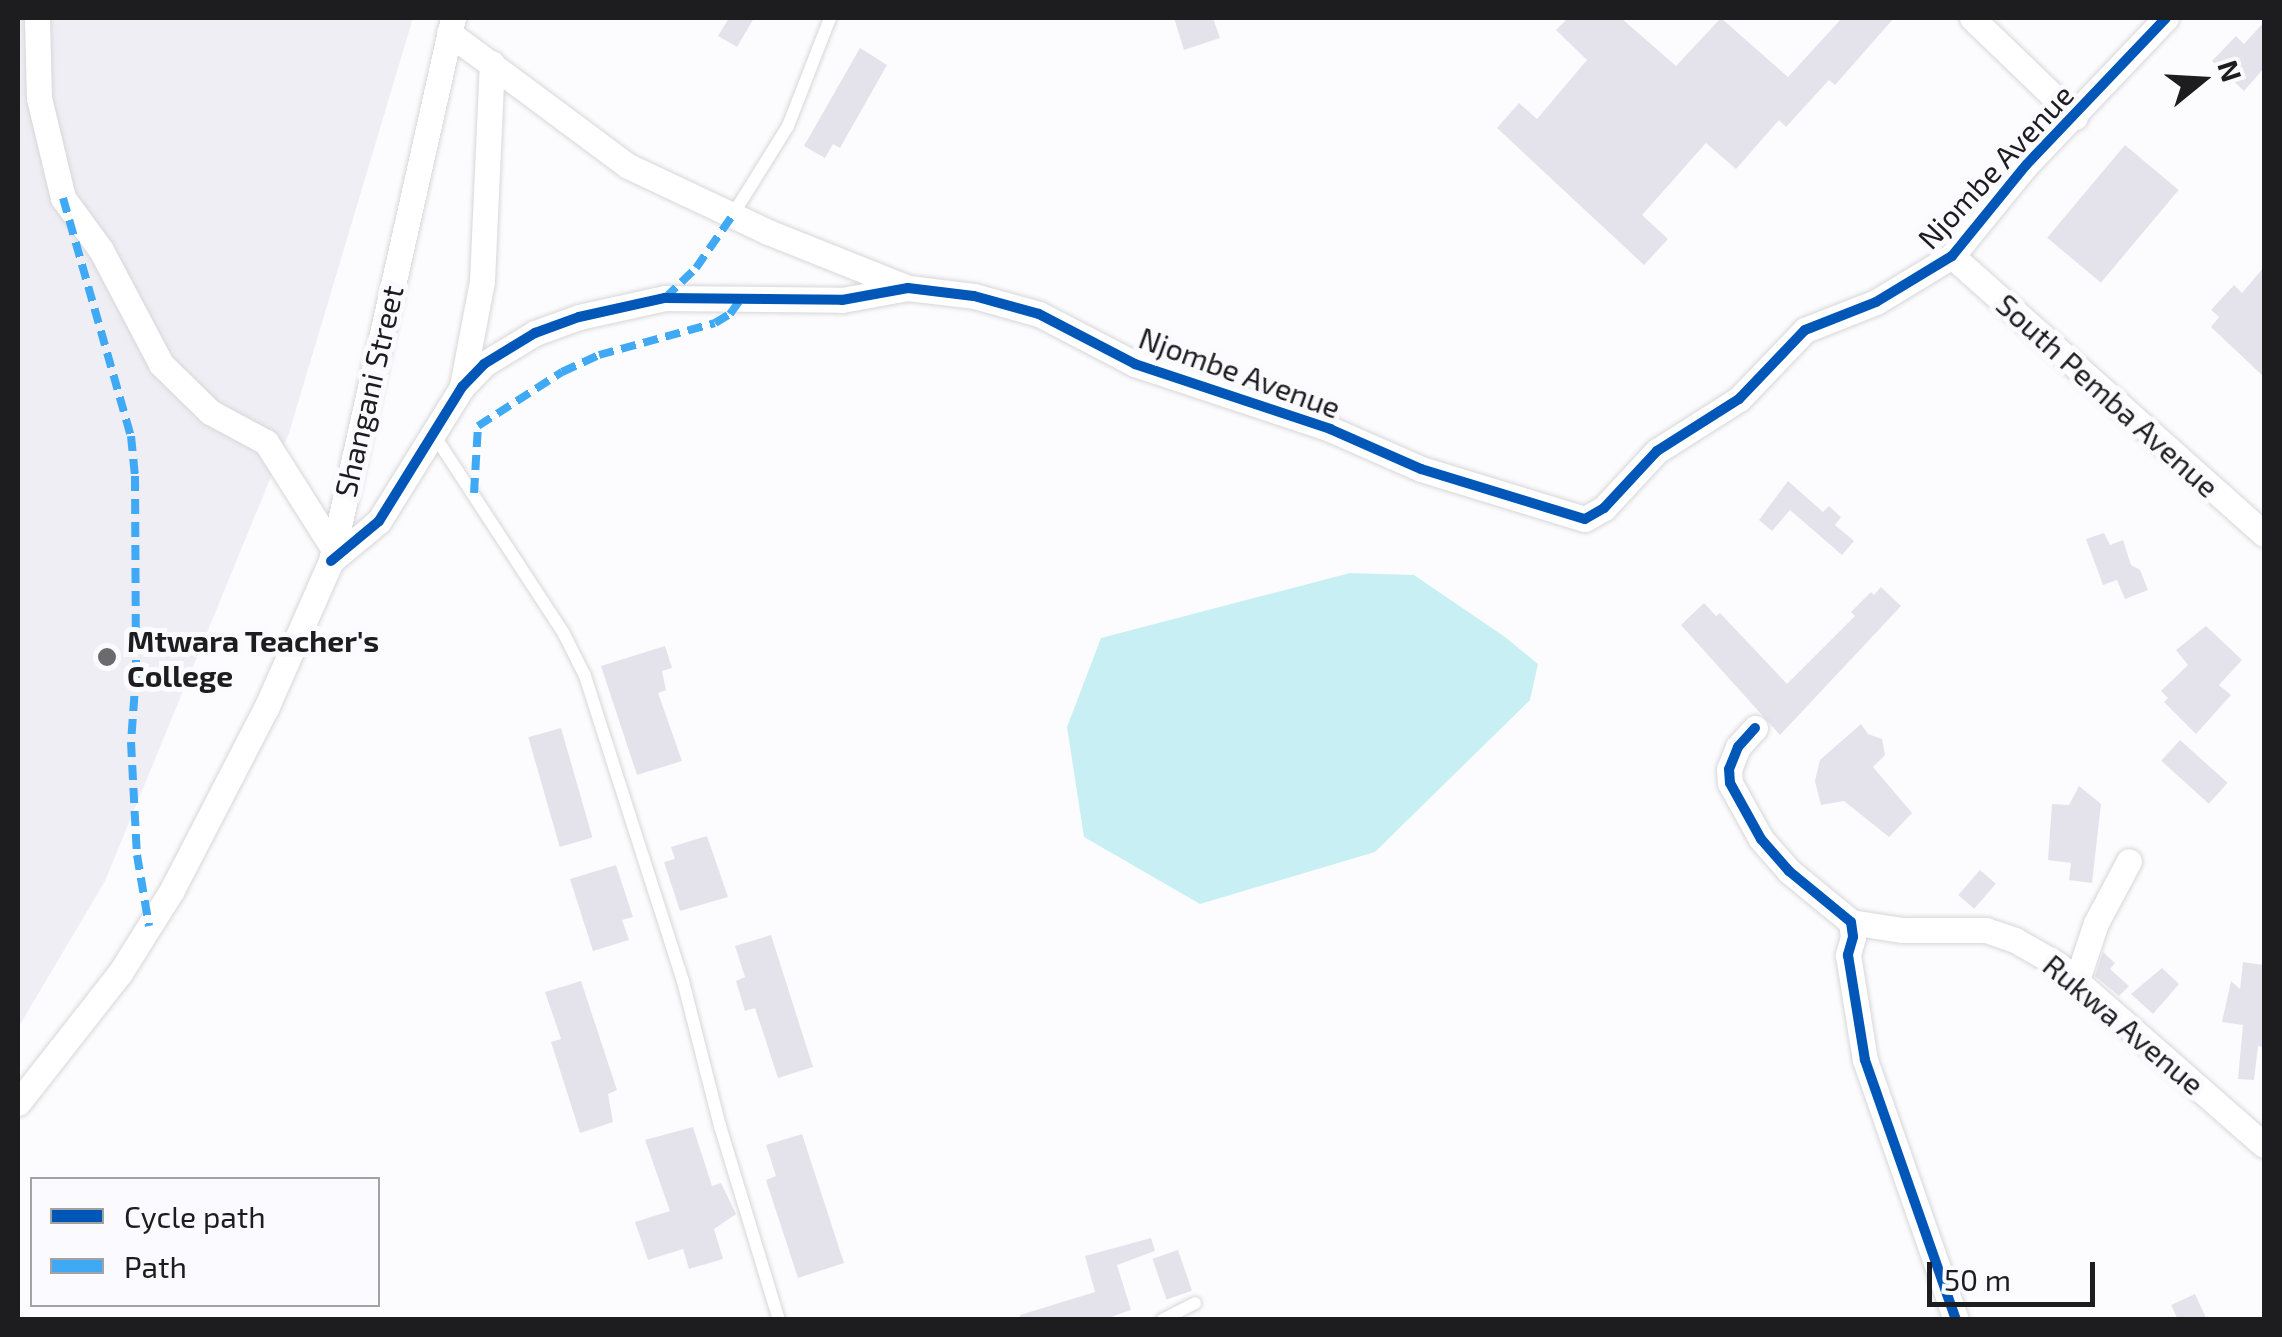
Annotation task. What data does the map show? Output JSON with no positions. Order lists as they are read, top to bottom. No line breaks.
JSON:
{"streets":{"street":["Njombe Avenue","Shangani Street","South Pemba Avenue","Rukwa Avenue"]},"crossings":[["Njombe Avenue","Shangani Street"],["Njombe Avenue","South Pemba Avenue"]],"places":["Mtwara Teacher's College"],"legend":["Cycle path","Path"],"scale_bar":"50 m","north":"right"}
